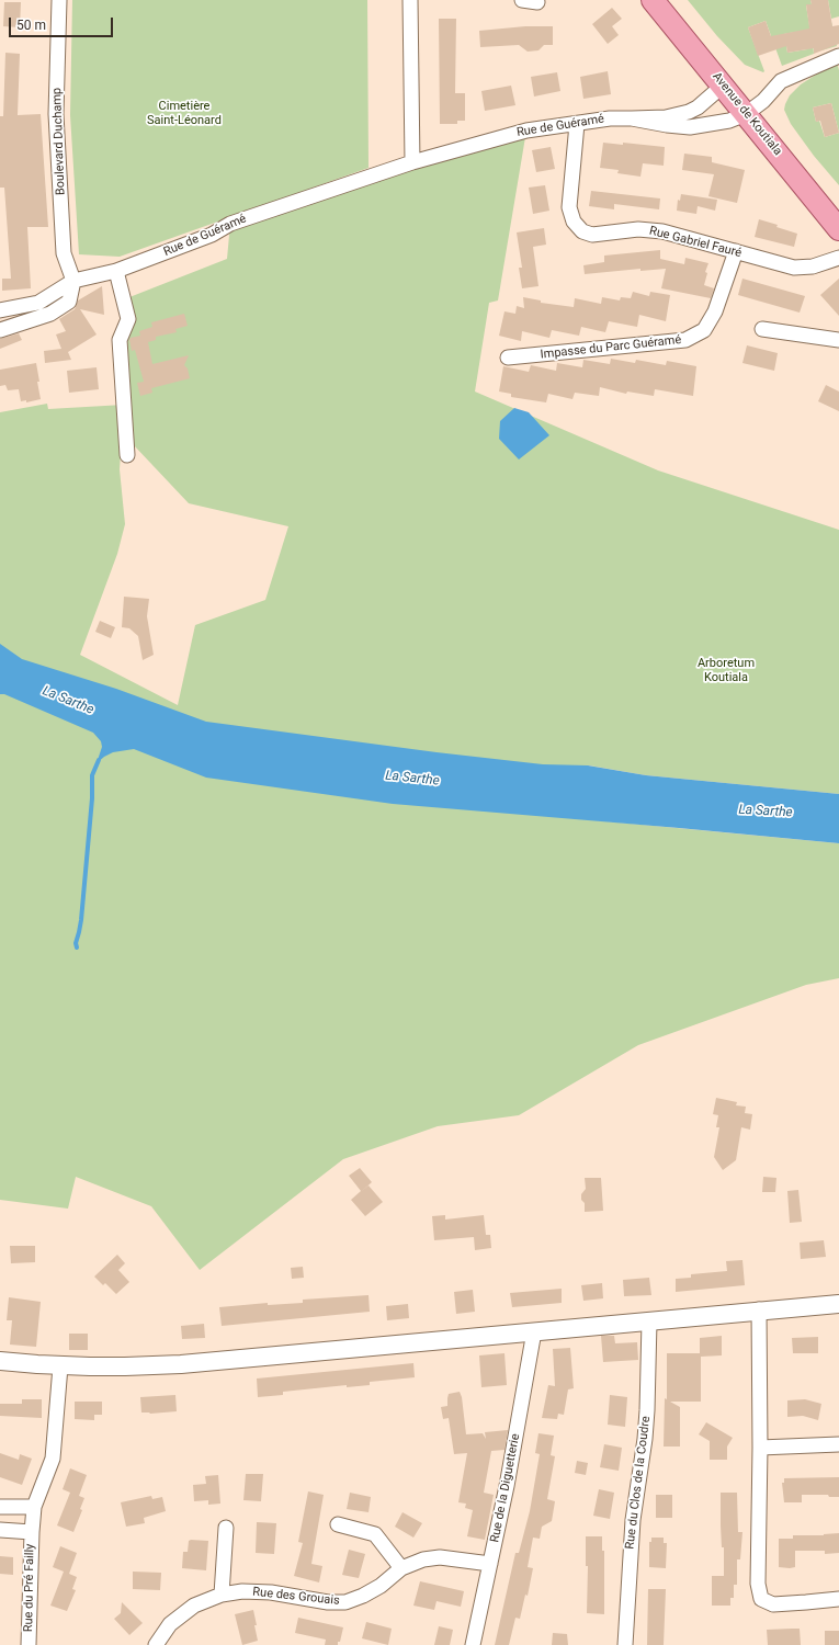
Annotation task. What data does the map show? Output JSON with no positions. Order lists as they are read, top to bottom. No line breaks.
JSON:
{"streets":{"main road":["Avenue de Koutiala"],"street":["Rue de Guéramé","Boulevard Duchamp","Rue Gabriel Fauré","Impasse du Parc Guéramé","Rue du Clos de la Coudre","Rue de la Diguetterie","Rue du Pré Failly","Rue des Grouais"]},"crossings":[["Avenue de Koutiala","Rue de Guéramé"],["Rue de Guéramé","Boulevard Duchamp"],["Rue de Guéramé","Rue Gabriel Fauré"],["Rue Gabriel Fauré","Impasse du Parc Guéramé"],["Rue de la Diguetterie","Rue des Grouais"]],"water":["La Sarthe"],"parks":["Cimetière Saint-Léonard","Arboretum Koutiala"],"scale_bar":"50 m"}
